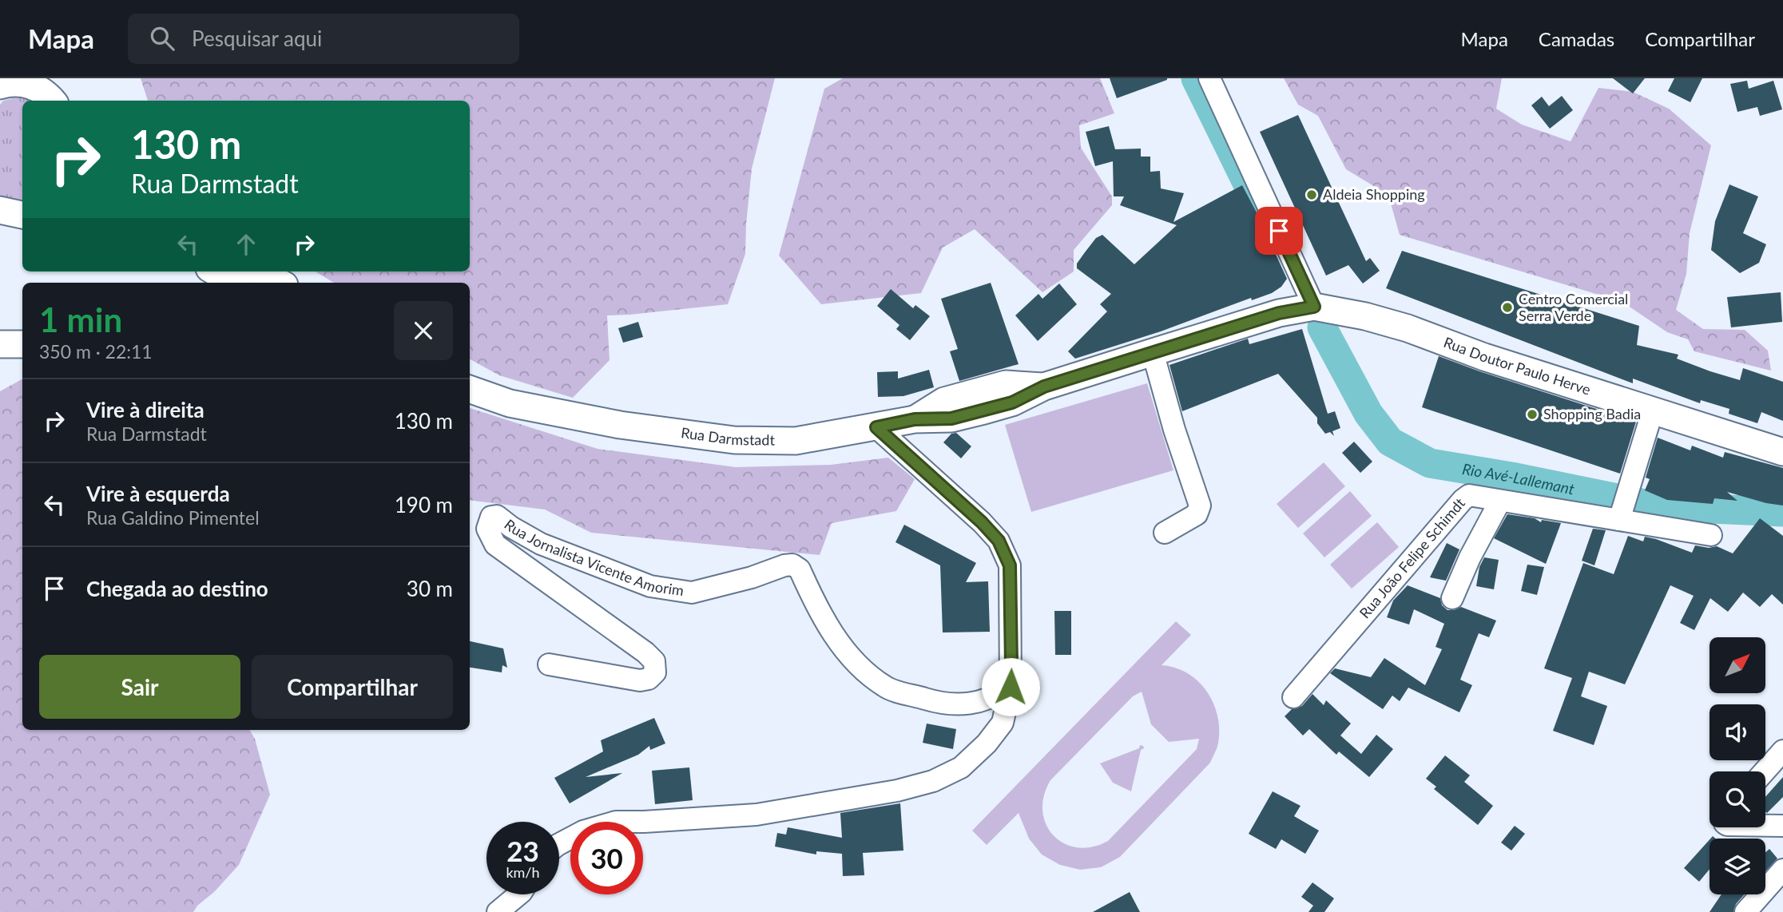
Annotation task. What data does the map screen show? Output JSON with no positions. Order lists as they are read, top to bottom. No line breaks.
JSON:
{"streets":{"main road":["Rua Doutor Paulo Herve","Rua Darmstadt"],"street":["Rua Jornalista Vicente Amorim","Rua João Felipe Schimdt"]},"crossings":[["Rua Doutor Paulo Herve","Rua Darmstadt"]],"water":["Rio Avé‐Lallemant"],"places":["Aldeia Shopping","Centro Comercial Serra Verde","Shopping Badia"],"north":"top right","page":{"header":"Mapa","search":"Pesquisar aqui","nav":["Mapa","Camadas","Compartilhar"],"turn":["130 m","Rua Darmstadt"],"heading":["1 min","350 m · 22:11"],"list":[{"name":"Vire à direita","note":"Rua Darmstadt","value":"130 m"},{"name":"Vire à esquerda","note":"Rua Galdino Pimentel","value":"190 m"},{"name":"Chegada ao destino","value":"30 m"}],"buttons":["Sair","Compartilhar"],"speed":"23 km/h","limit":"30"}}
